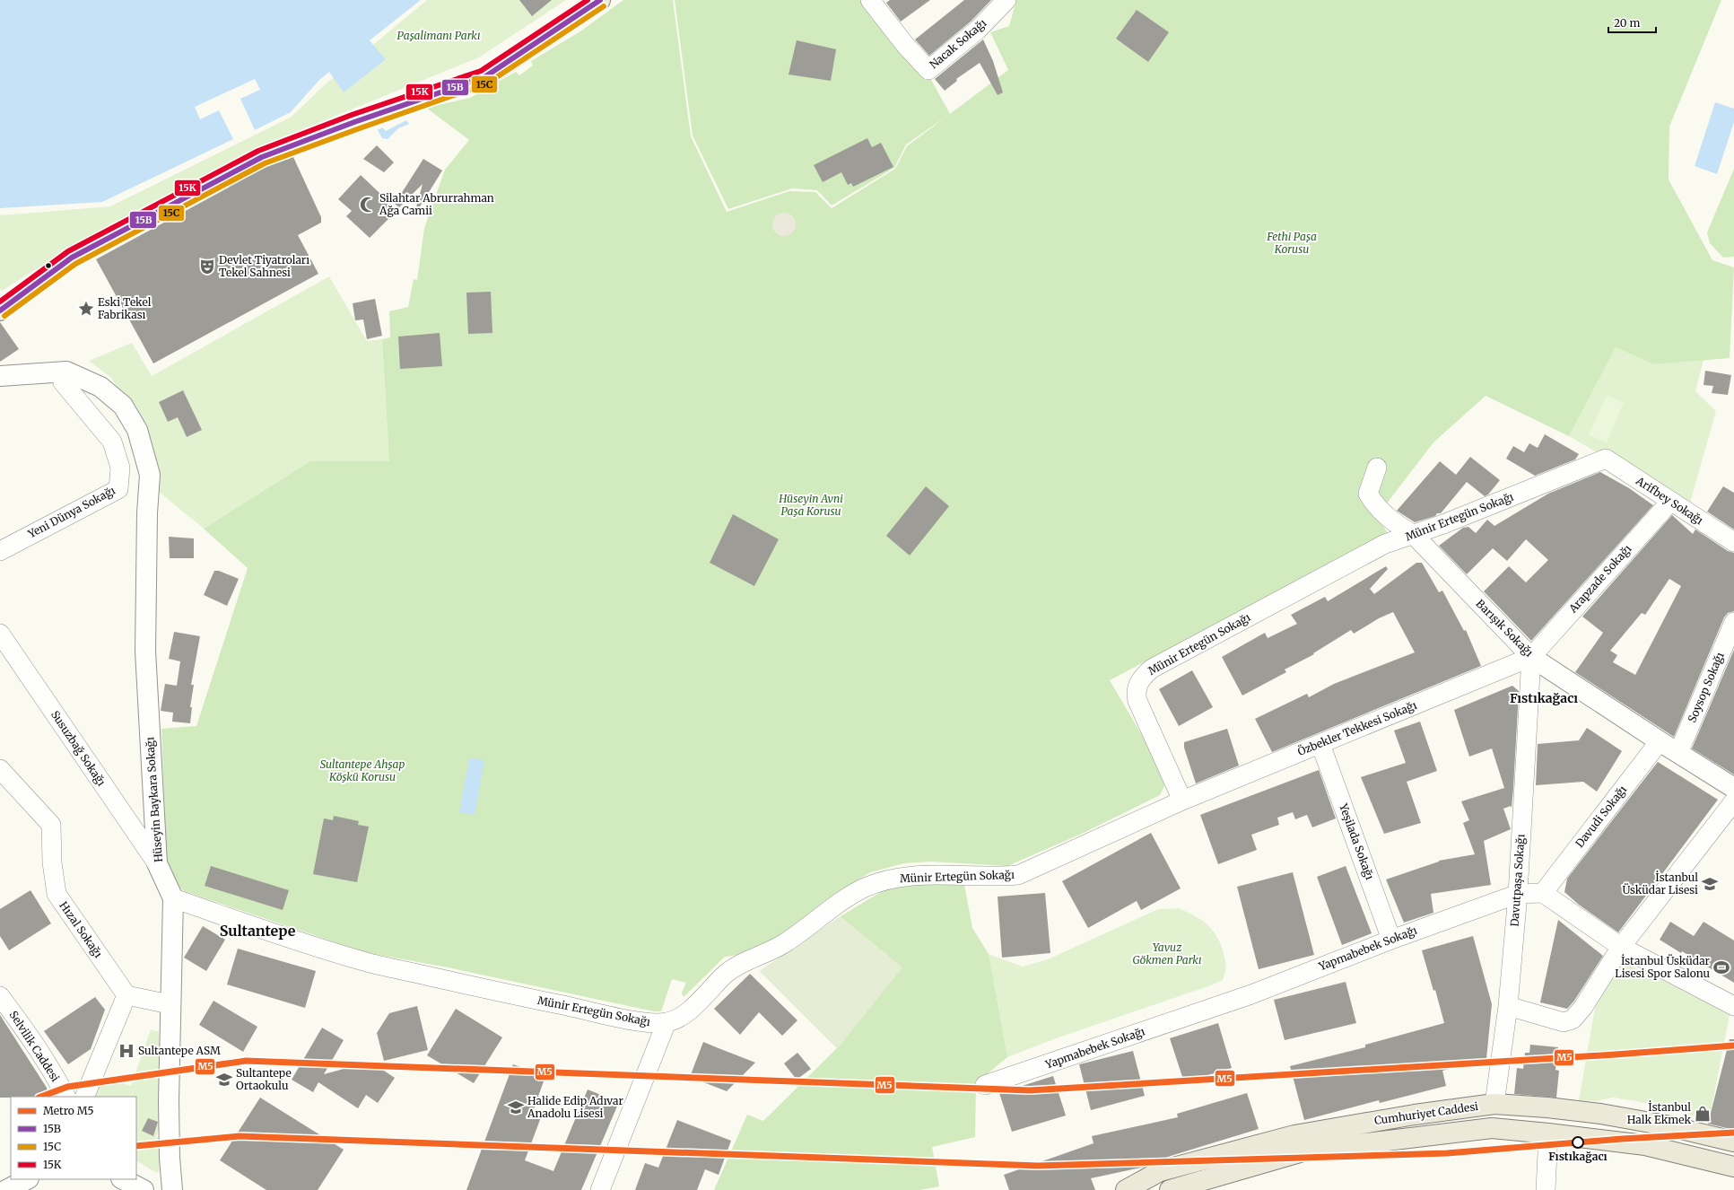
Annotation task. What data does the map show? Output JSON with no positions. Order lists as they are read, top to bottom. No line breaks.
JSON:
{"streets":{"main road":["Cumhuriyet Caddesi"],"street":["Nacak Sokağı","Arifbey Sokağı","Yeni Dünya Sokağı","Münir Ertegün Sokağı","Arapzade Sokağı","Barışık Sokağı","Soysop Sokağı","Özbekler Tekkesi Sokağı","Susuzbağ Sokağı","Hüseyin Baykara Sokağı","Davudi Sokağı","Yeşilada Sokağı","Davutpaşa Sokağı","Hızal Sokağı","Yapmabebek Sokağı","Selvilik Caddesi"]},"crossings":[["Arifbey Sokağı","Münir Ertegün Sokağı"],["Arifbey Sokağı","Arapzade Sokağı"],["Yeni Dünya Sokağı","Hüseyin Baykara Sokağı"],["Münir Ertegün Sokağı","Barışık Sokağı"],["Münir Ertegün Sokağı","Özbekler Tekkesi Sokağı"],["Münir Ertegün Sokağı","Hüseyin Baykara Sokağı"],["Arapzade Sokağı","Barışık Sokağı"],["Arapzade Sokağı","Özbekler Tekkesi Sokağı"],["Arapzade Sokağı","Davutpaşa Sokağı"],["Barışık Sokağı","Soysop Sokağı"],["Barışık Sokağı","Özbekler Tekkesi Sokağı"],["Barışık Sokağı","Davudi Sokağı"],["Barışık Sokağı","Davutpaşa Sokağı"],["Özbekler Tekkesi Sokağı","Yeşilada Sokağı"],["Özbekler Tekkesi Sokağı","Davutpaşa Sokağı"],["Susuzbağ Sokağı","Hüseyin Baykara Sokağı"],["Davudi Sokağı","Yapmabebek Sokağı"],["Yeşilada Sokağı","Yapmabebek Sokağı"],["Davutpaşa Sokağı","Yapmabebek Sokağı"],["Davutpaşa Sokağı","Cumhuriyet Caddesi"]],"districts":["Fıstıkağacı","Sultantepe"],"parks":["Paşalimanı Parkı","Fethi Paşa Korusu","Hüseyin Avni Paşa Korusu","Sultantepe Ahşap Köşkü Korusu","Yavuz Gökmen Parkı"],"places":{"mosque":["Silahtar Abrurrahman Ağa Camii"],"theatre":["Devlet Tiyatroları Tekel Sahnesi"],"place":["Eski Tekel Fabrikası"],"school or university":["İstanbul Üsküdar Lisesi","Sultantepe Ortaokulu","Halide Edip Adıvar Anadolu Lisesi"],"sports":["İstanbul Üsküdar Lisesi Spor Salonu"],"hospital":["Sultantepe ASM"],"shop":["İstanbul Halk Ekmek"],"other":["Fıstıkağacı"]},"lines":["transit line 15B","transit line 15K","transit line 15C","metro line M5"],"legend":["Metro M5","15B","15C","15K"],"scale_bar":"20 m"}
